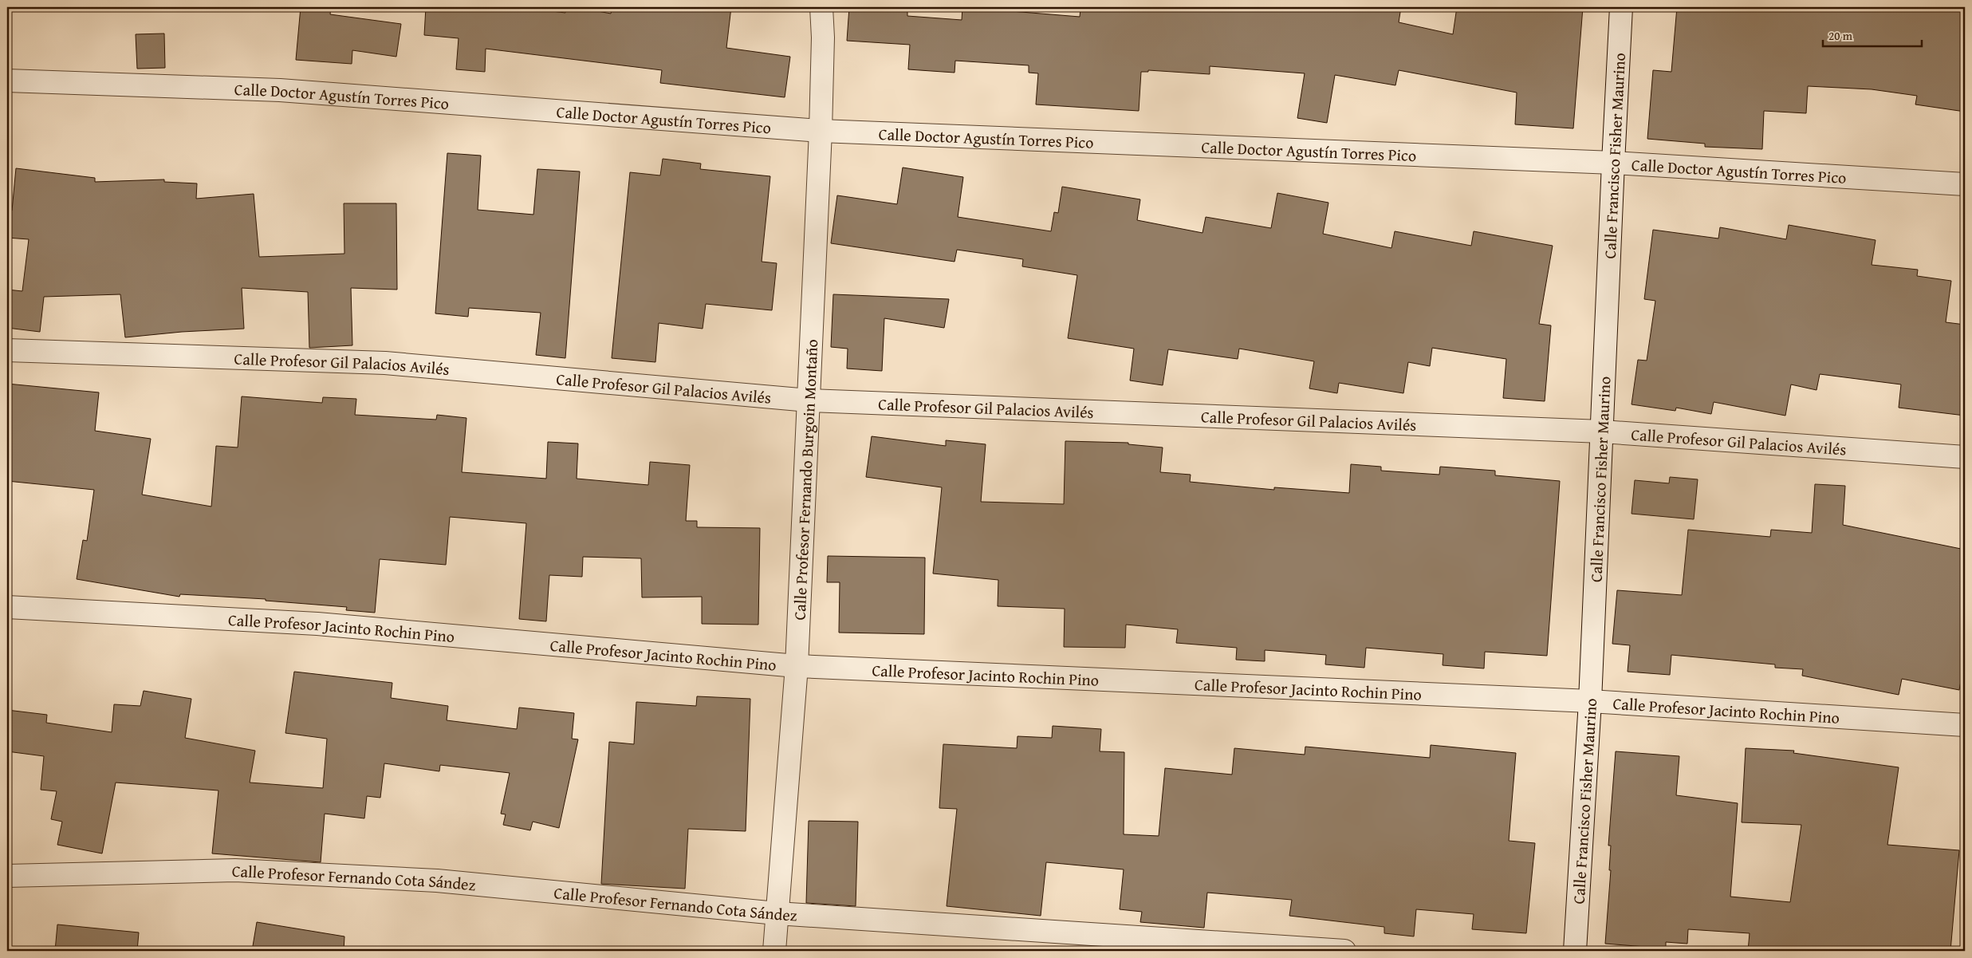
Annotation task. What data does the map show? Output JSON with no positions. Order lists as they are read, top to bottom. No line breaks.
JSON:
{"streets":{"street":["Calle Doctor Agustín Torres Pico","Calle Francisco Fisher Maurino","Calle Profesor Gil Palacios Avilés","Calle Profesor Fernando Burgoin Montaño","Calle Profesor Jacinto Rochin Pino","Calle Profesor Fernando Cota Sández"]},"crossings":[["Calle Doctor Agustín Torres Pico","Calle Francisco Fisher Maurino"],["Calle Doctor Agustín Torres Pico","Calle Profesor Fernando Burgoin Montaño"],["Calle Francisco Fisher Maurino","Calle Profesor Gil Palacios Avilés"],["Calle Francisco Fisher Maurino","Calle Profesor Jacinto Rochin Pino"],["Calle Profesor Gil Palacios Avilés","Calle Profesor Fernando Burgoin Montaño"],["Calle Profesor Fernando Burgoin Montaño","Calle Profesor Jacinto Rochin Pino"],["Calle Profesor Fernando Burgoin Montaño","Calle Profesor Fernando Cota Sández"]],"scale_bar":"20 m"}
